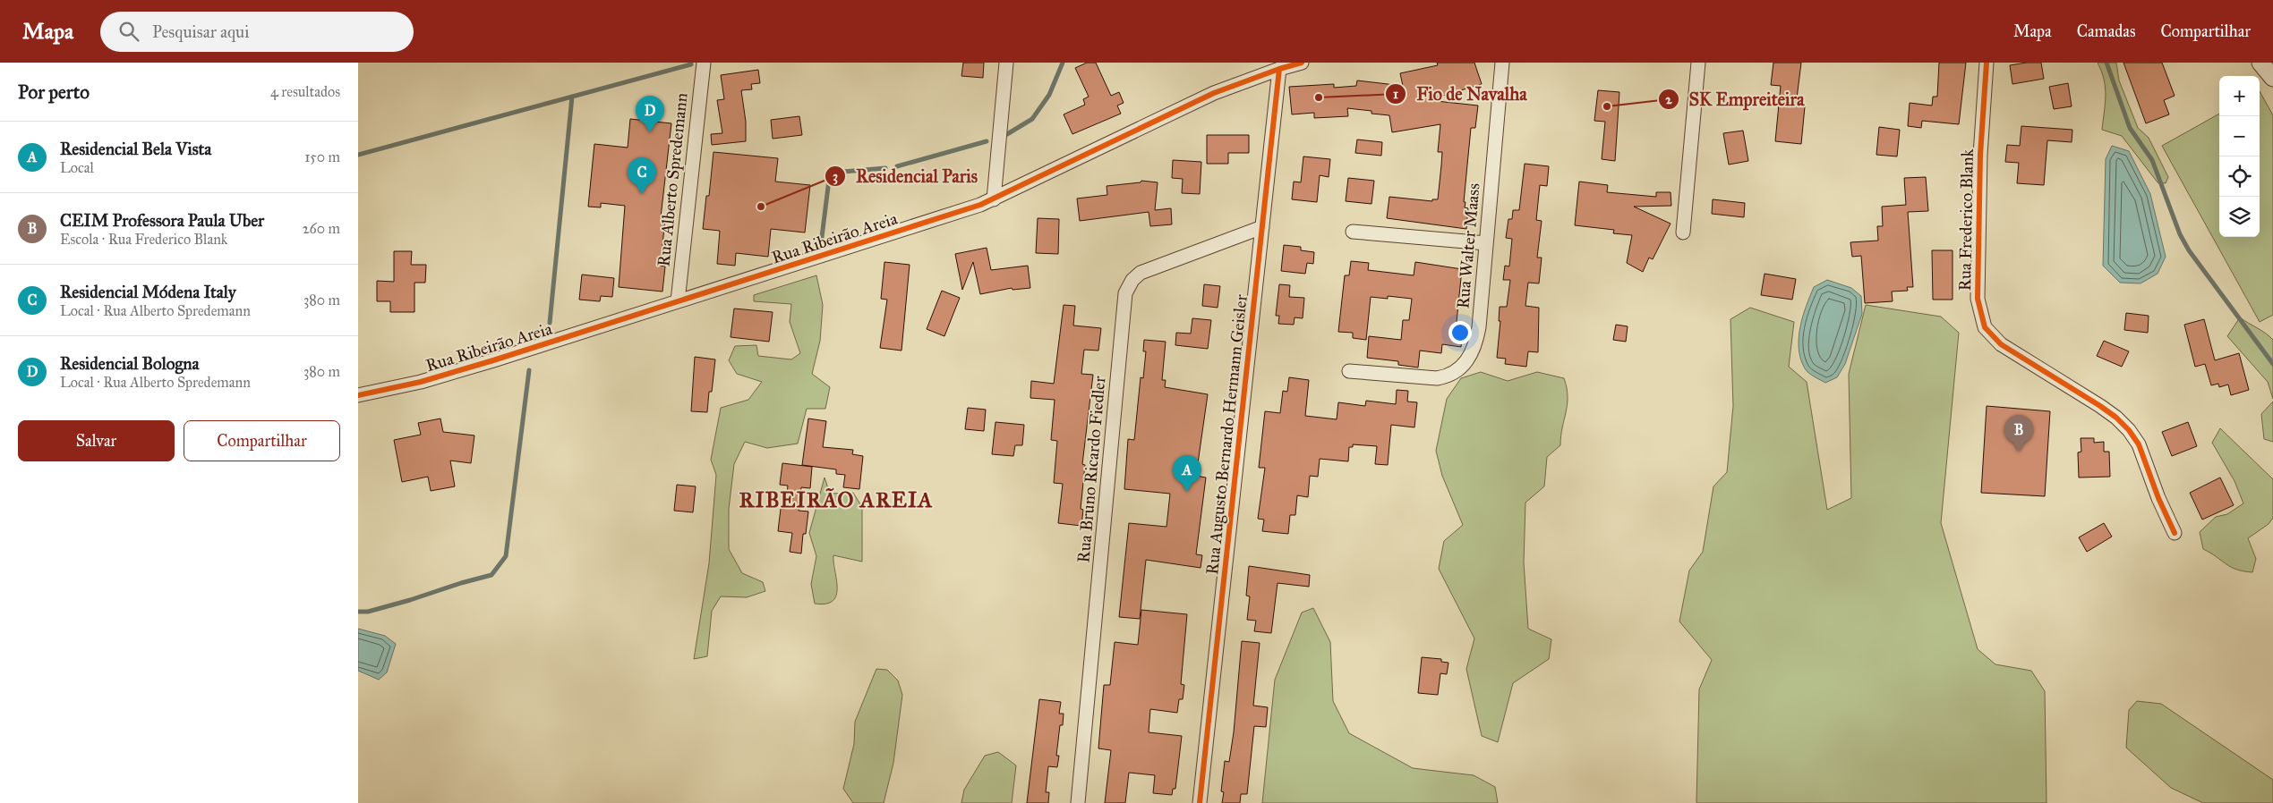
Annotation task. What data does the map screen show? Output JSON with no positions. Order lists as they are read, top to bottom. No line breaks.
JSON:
{"streets":{"street":["Rua Alberto Spredemann","Rua Frederico Blank","Rua Ribeirão Areia","Rua Walter Maass","Rua Augusto Bernardo Hermann Geisler","Rua Bruno Ricardo Fiedler"]},"crossings":[["Rua Alberto Spredemann","Rua Ribeirão Areia"],["Rua Ribeirão Areia","Rua Augusto Bernardo Hermann Geisler"],["Rua Augusto Bernardo Hermann Geisler","Rua Bruno Ricardo Fiedler"]],"districts":["RIBEIRÃO AREIA"],"places":["Fio de Navalha","SK Empreiteira","Residencial Paris"],"page":{"header":"Mapa","search":"Pesquisar aqui","nav":["Mapa","Camadas","Compartilhar"],"heading":["Por perto","4 resultados"],"map_buttons":["+","−"],"pins":["D","C","B","A"],"list":[{"mark":"A","name":"Residencial Bela Vista","note":"Local","value":"150 m"},{"mark":"B","name":"CEIM Professora Paula Uber","note":"Escola · Rua Frederico Blank","value":"260 m"},{"mark":"C","name":"Residencial Módena Italy","note":"Local · Rua Alberto Spredemann","value":"380 m"},{"mark":"D","name":"Residencial Bologna","note":"Local · Rua Alberto Spredemann","value":"380 m"}],"buttons":["Salvar","Compartilhar"]}}
